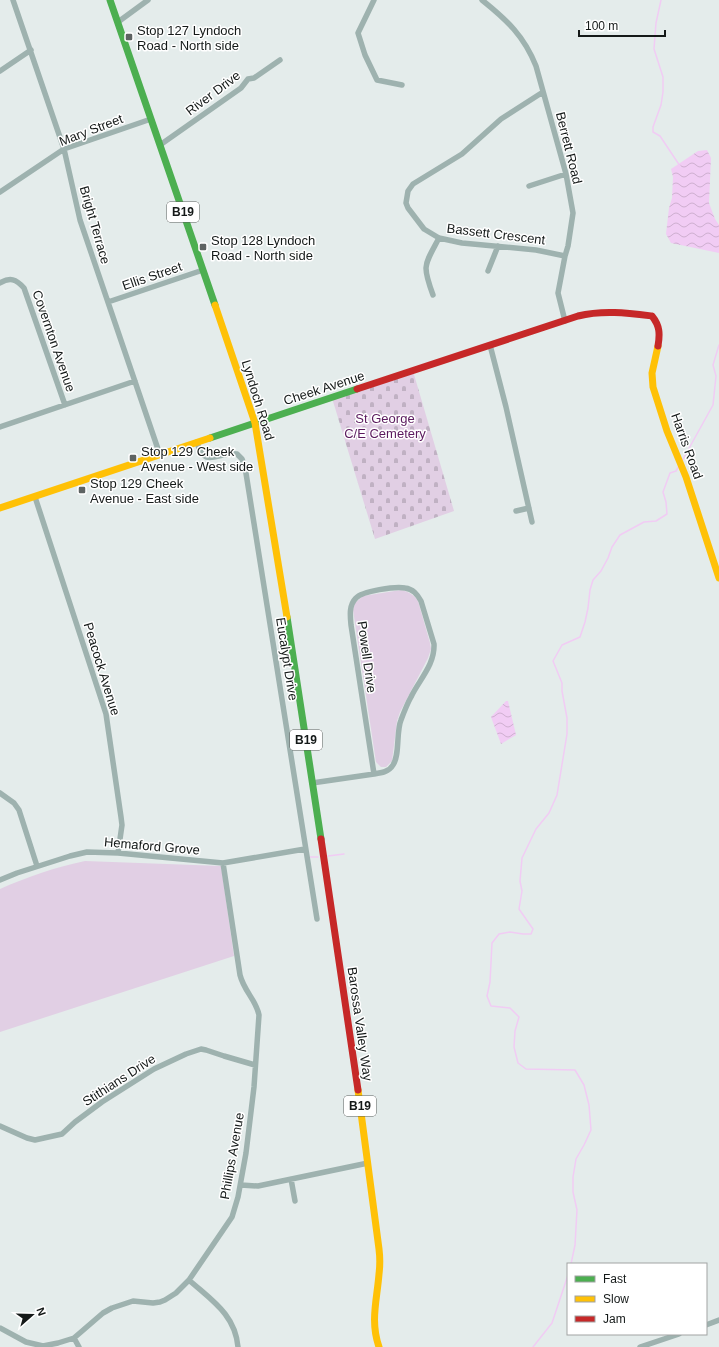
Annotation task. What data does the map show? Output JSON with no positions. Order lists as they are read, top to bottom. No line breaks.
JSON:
{"streets":{"main road":["B19","Cheek Avenue","Lyndoch Road","Harris Road","Barossa Valley Way"],"street":["River Drive","Mary Street","Berrett Road","Bright Terrace","Bassett Crescent","Ellis Street","Covernton Avenue","Powell Drive","Eucalypt Drive","Peacock Avenue","Hemaford Grove","Stithians Drive","Phillips Avenue"]},"crossings":[["River Drive","Lyndoch Road"],["Mary Street","Bright Terrace"],["Mary Street","Lyndoch Road"],["Berrett Road","Bassett Crescent"],["Berrett Road","Cheek Avenue"],["Bright Terrace","Ellis Street"],["Bright Terrace","Cheek Avenue"],["Ellis Street","Lyndoch Road"],["Cheek Avenue","Lyndoch Road"],["Cheek Avenue","Harris Road"],["Cheek Avenue","Eucalypt Drive"],["Cheek Avenue","Peacock Avenue"],["Lyndoch Road","Powell Drive"],["Lyndoch Road","Barossa Valley Way"],["Eucalypt Drive","Hemaford Grove"],["Peacock Avenue","Hemaford Grove"],["Hemaford Grove","Phillips Avenue"],["Stithians Drive","Phillips Avenue"]],"parks":["St George C/E Cemetery"],"places":{"transit":["Stop 127 Lyndoch Road - North side","Stop 128 Lyndoch Road - North side","Stop 129 Cheek Avenue - West side","Stop 129 Cheek Avenue - East side"]},"legend":["Fast","Slow","Jam"],"scale_bar":"100 m","north":"right"}
